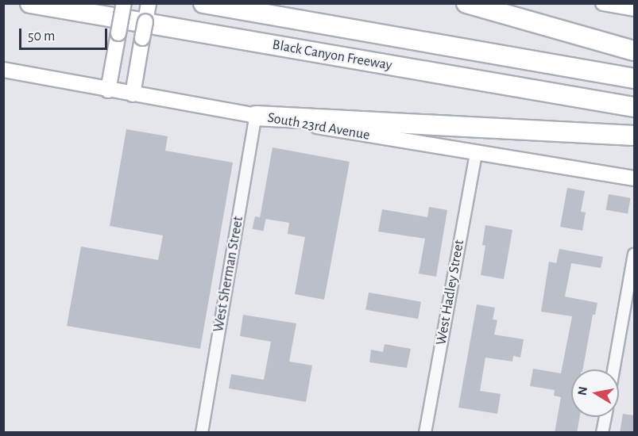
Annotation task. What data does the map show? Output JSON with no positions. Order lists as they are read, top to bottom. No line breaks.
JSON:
{"streets":{"highway":["Black Canyon Freeway"],"main road":["South 23rd Avenue"],"street":["West Sherman Street","West Hadley Street"]},"crossings":[["South 23rd Avenue","West Sherman Street"],["South 23rd Avenue","West Hadley Street"]],"scale_bar":"50 m","north":"left"}
